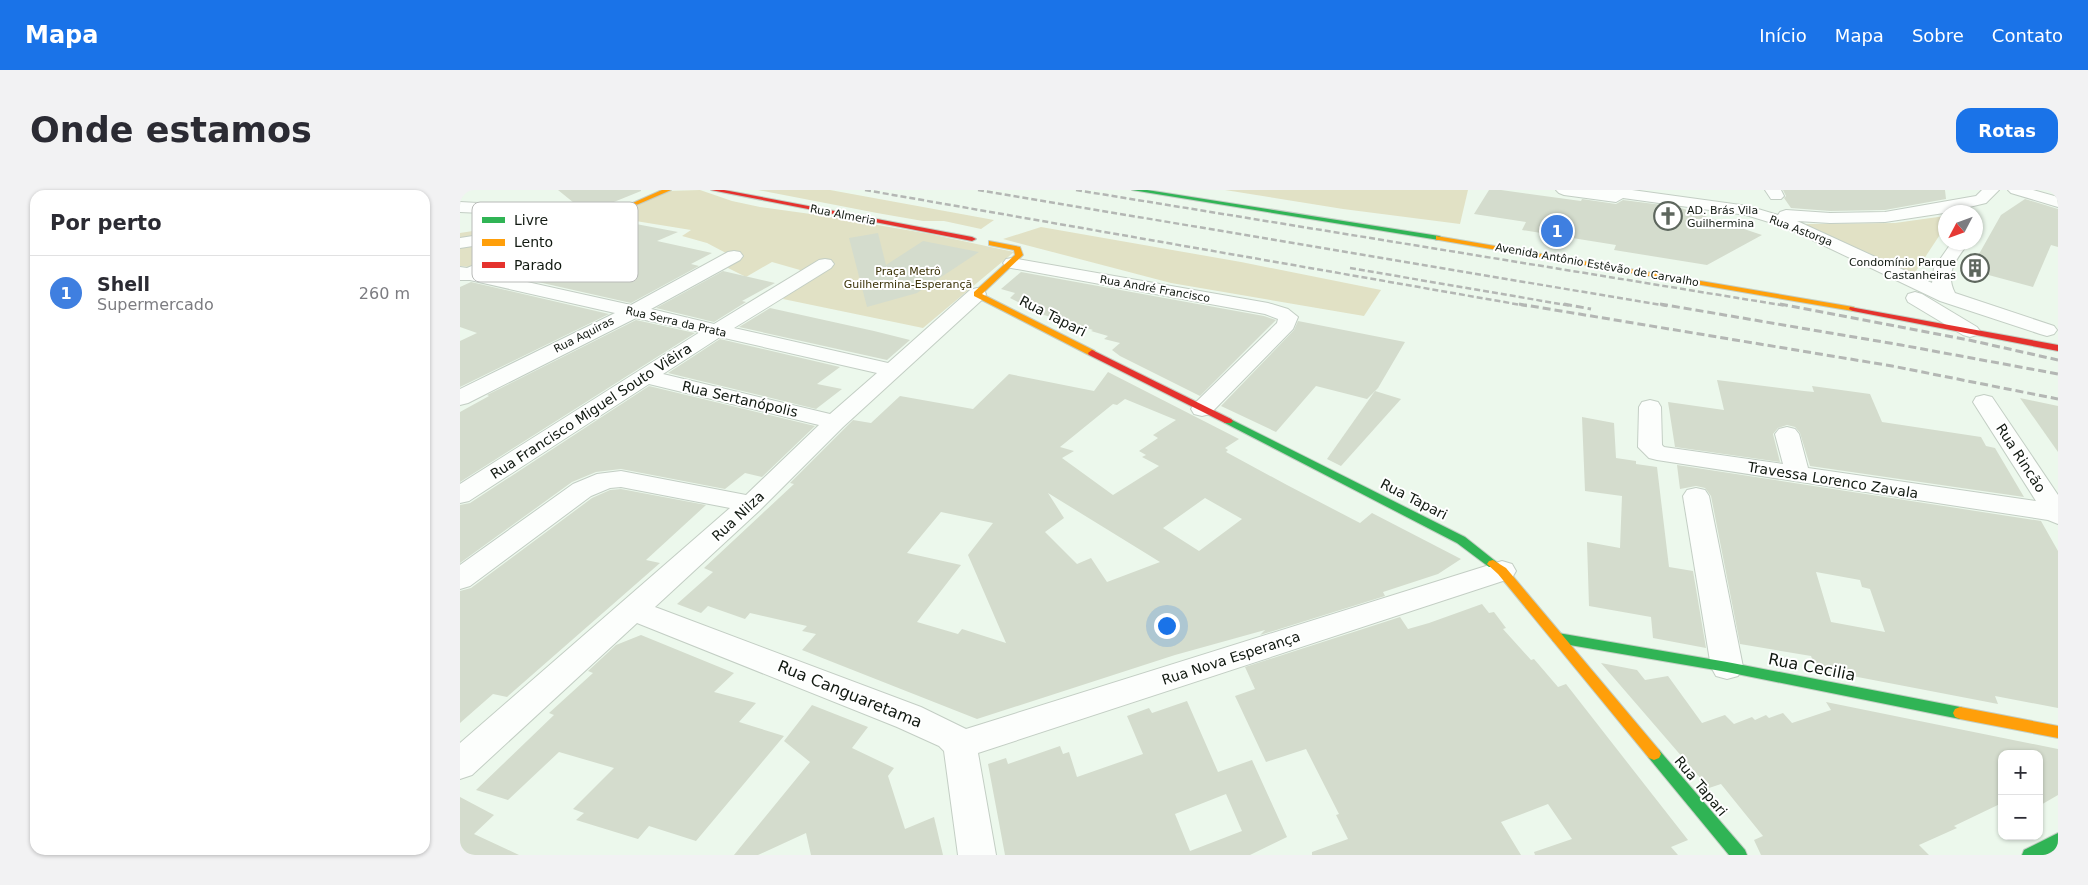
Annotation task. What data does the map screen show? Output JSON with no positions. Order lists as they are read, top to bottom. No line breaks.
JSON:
{"streets":{"main road":["Rua Almeria","Avenida Antônio Estêvão de Carvalho","Rua Tapari","Rua Nilza","Rua Cecilia"],"street":["Rua Astorga","Rua André Francisco","Rua Serra da Prata","Rua Aquiras","Rua Sertanópolis","Rua Francisco Miguel Souto Viêira","Rua Rincão","Travessa Lorenco Zavala","Rua Nova Esperança","Rua Canguaretama"]},"crossings":[["Rua Astorga","Avenida Antônio Estêvão de Carvalho"],["Rua André Francisco","Rua Tapari"],["Rua André Francisco","Rua Nilza"],["Rua Tapari","Rua Nilza"],["Rua Tapari","Rua Nova Esperança"],["Rua Tapari","Rua Cecilia"],["Rua Serra da Prata","Rua Aquiras"],["Rua Serra da Prata","Rua Francisco Miguel Souto Viêira"],["Rua Serra da Prata","Rua Nilza"],["Rua Sertanópolis","Rua Francisco Miguel Souto Viêira"],["Rua Sertanópolis","Rua Nilza"],["Rua Rincão","Travessa Lorenco Zavala"],["Rua Nilza","Rua Canguaretama"],["Rua Nova Esperança","Rua Canguaretama"]],"parks":["Praça Metrô Guilhermina-Esperançã"],"places":{"church":["AD. Brás Vila Guilhermina"],"building":["Condomínio Parque Castanheiras"]},"legend":["Livre","Lento","Parado"],"north":"bottom left","page":{"header":"Mapa","nav":["Início","Mapa","Sobre","Contato"],"buttons":"Rotas","title":"Onde estamos","heading":"Por perto","pins":"1","list":[{"mark":"1","name":"Shell","note":"Supermercado","value":"260 m"}],"map_buttons":["+","−"]}}
